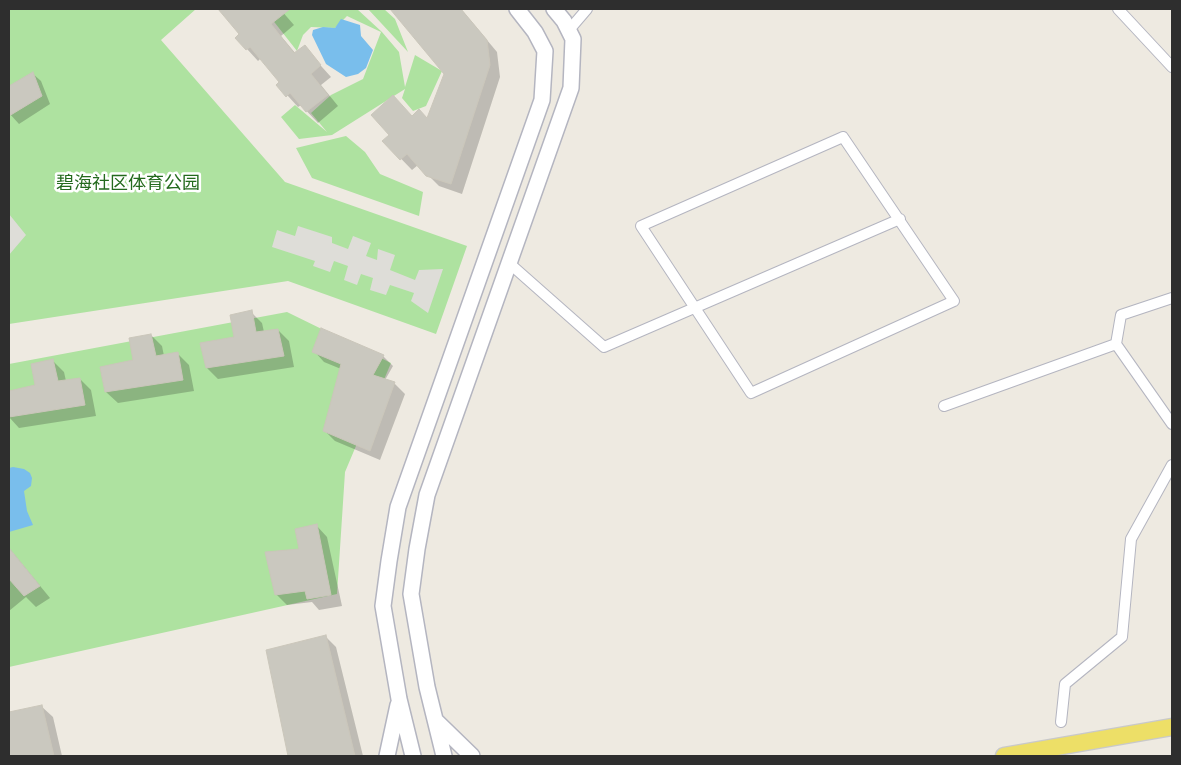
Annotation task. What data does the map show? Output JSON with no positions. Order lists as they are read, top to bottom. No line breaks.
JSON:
{"parks":["碧海社区体育公园"]}
